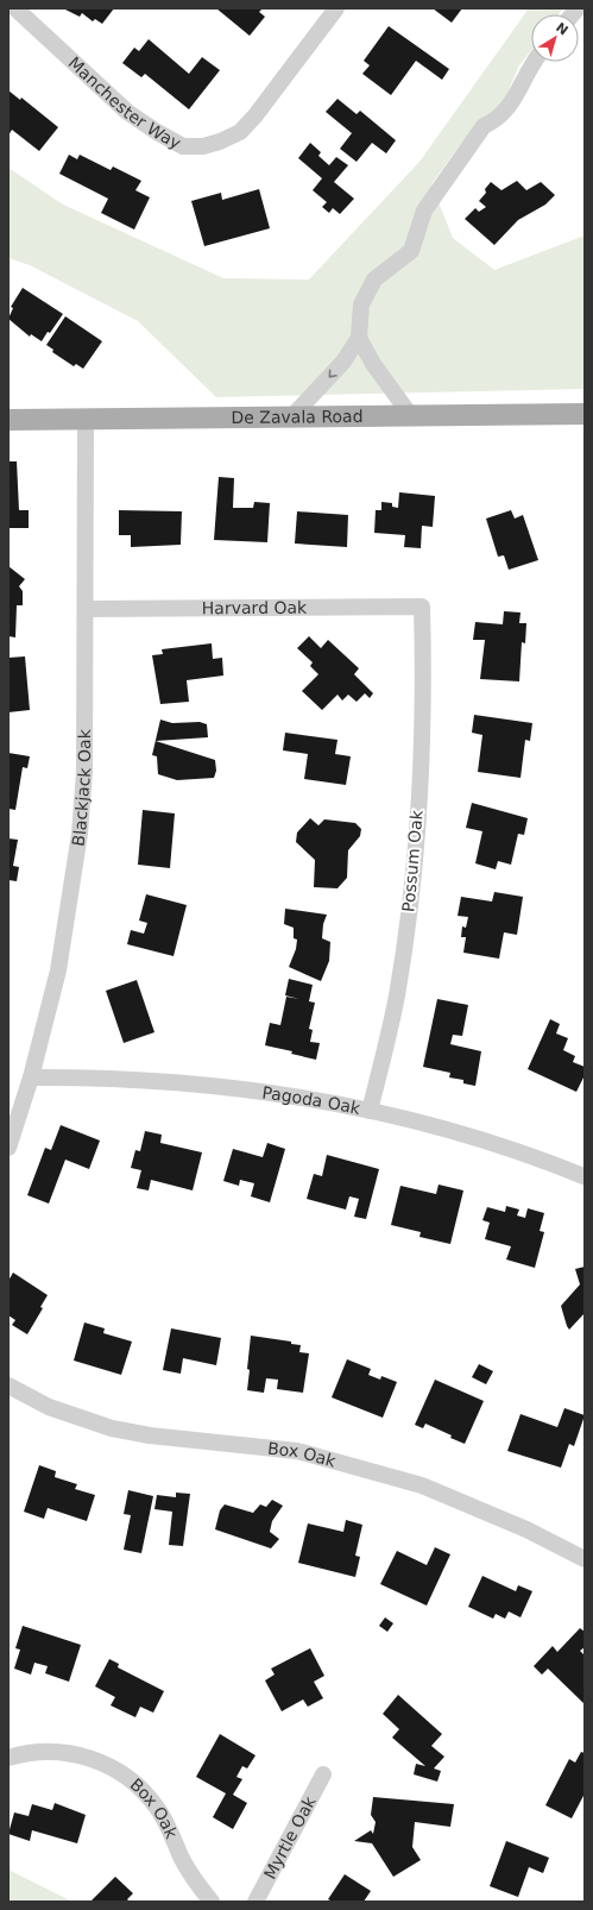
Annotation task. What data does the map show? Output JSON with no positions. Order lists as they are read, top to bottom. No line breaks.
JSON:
{"streets":{"main road":["De Zavala Road"],"street":["Manchester Way","Harvard Oak","Blackjack Oak","Possum Oak","Pagoda Oak","Box Oak","Myrtle Oak"]},"crossings":[["De Zavala Road","Blackjack Oak"],["Harvard Oak","Blackjack Oak"],["Harvard Oak","Possum Oak"],["Blackjack Oak","Pagoda Oak"],["Possum Oak","Pagoda Oak"]],"north":"top right"}
